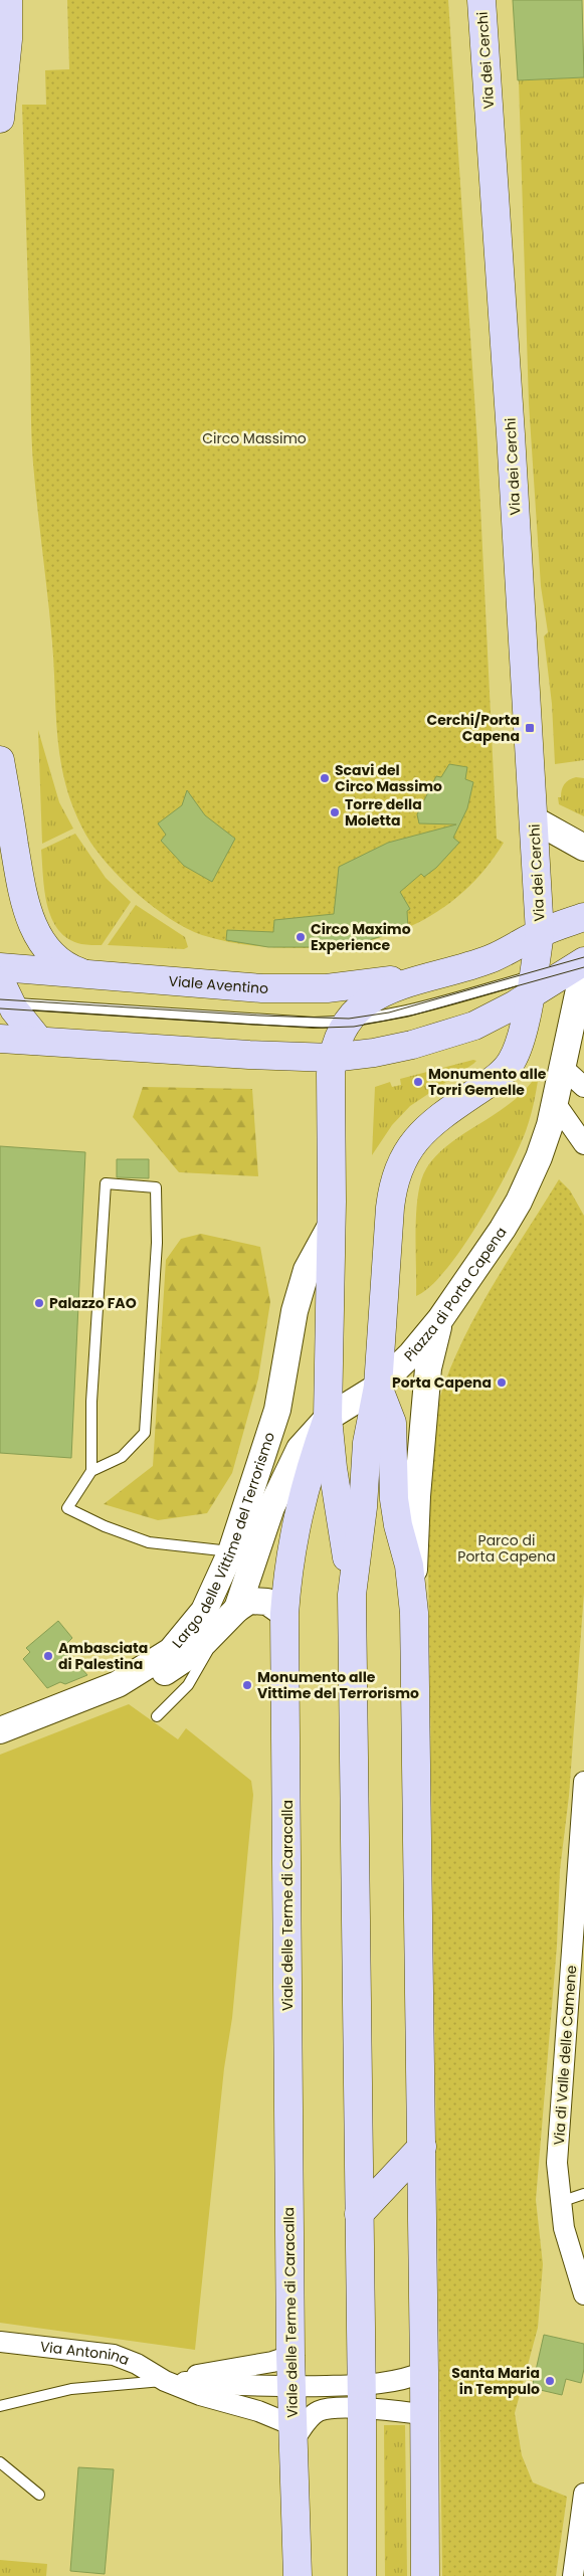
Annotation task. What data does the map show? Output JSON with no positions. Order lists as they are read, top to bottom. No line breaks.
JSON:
{"streets":{"main road":["Via dei Cerchi","Viale Aventino","Piazza di Porta Capena","Viale delle Terme di Caracalla"],"street":["Largo delle Vittime del Terrorismo","Via di Valle delle Camene","Via Antonina"]},"crossings":[["Via dei Cerchi","Piazza di Porta Capena"],["Piazza di Porta Capena","Largo delle Vittime del Terrorismo"],["Largo delle Vittime del Terrorismo","Viale delle Terme di Caracalla"],["Viale delle Terme di Caracalla","Via Antonina"]],"parks":["Circo Massimo","Parco di Porta Capena"],"places":{"transit":["Cerchi/Porta Capena"],"other":["Scavi del Circo Massimo","Torre della Moletta","Circo Maximo Experience","Monumento alle Torri Gemelle","Palazzo FAO","Porta Capena","Ambasciata di Palestina","Monumento alle Vittime del Terrorismo","Santa Maria in Tempulo"]}}
